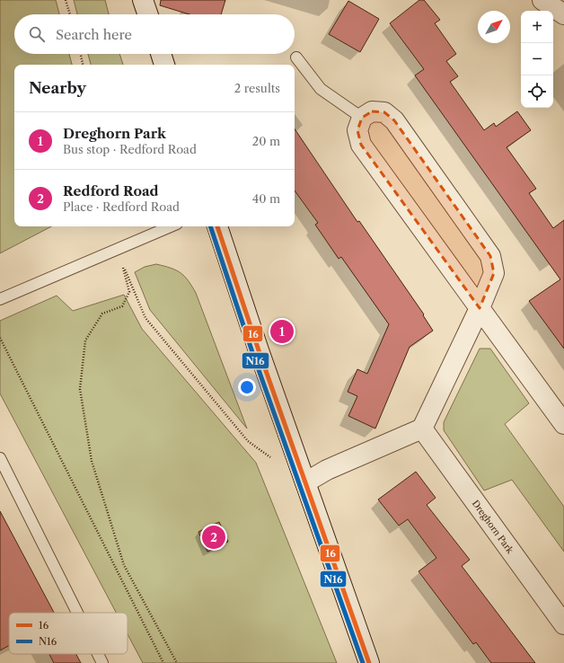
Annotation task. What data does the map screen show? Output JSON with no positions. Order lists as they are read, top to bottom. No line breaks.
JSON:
{"streets":{"street":["Dreghorn Park"]},"lines":["transit line 16","transit line N16"],"legend":["16","N16"],"north":"top right","page":{"map_buttons":["+","−"],"search":"Search here","heading":["Nearby","2 results"],"list":[{"mark":"1","name":"Dreghorn Park","note":"Bus stop · Redford Road","value":"20 m"},{"mark":"2","name":"Redford Road","note":"Place · Redford Road","value":"40 m"}],"pins":["1","2"]}}
